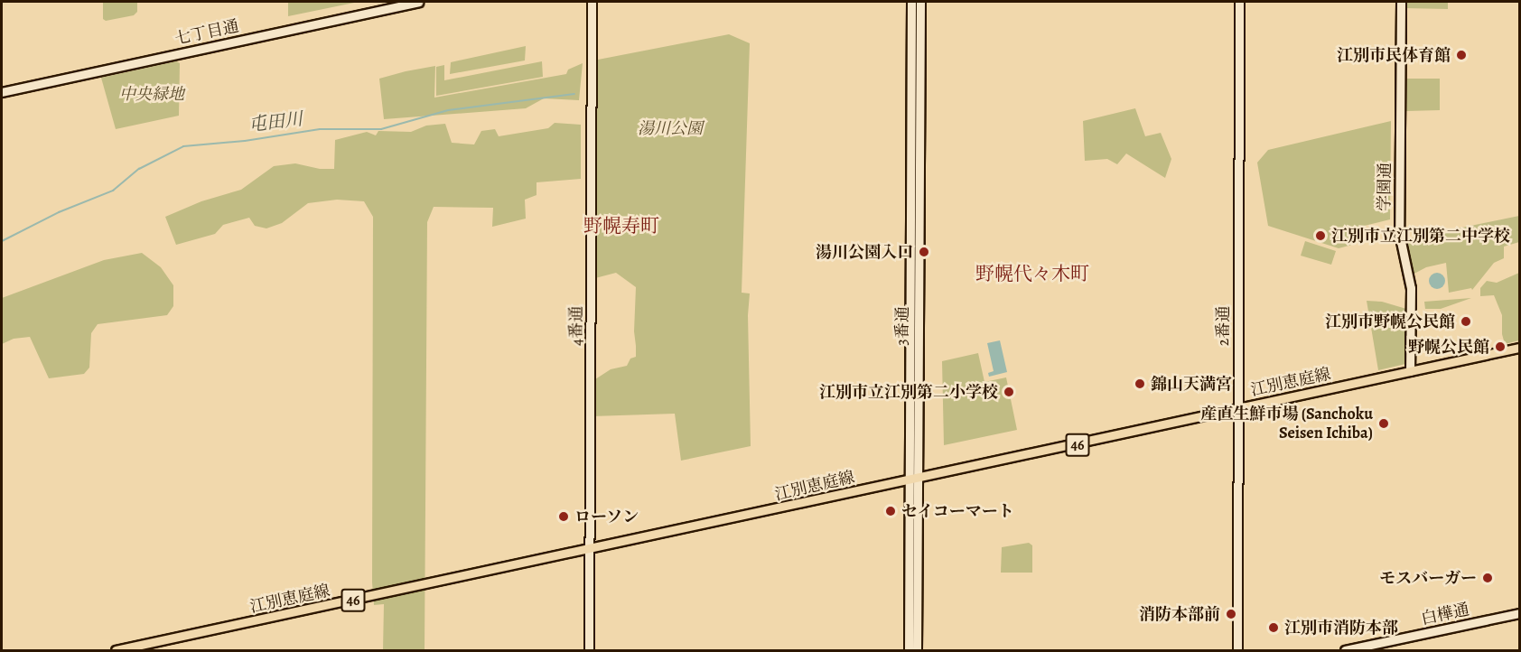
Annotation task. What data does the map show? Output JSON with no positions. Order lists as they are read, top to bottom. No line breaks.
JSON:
{"streets":{"main road":["江別恵庭線","46"],"street":["七丁目通","学園通","4番通","3番通","2番通","白樺通"]},"crossings":[["学園通","江別恵庭線"],["4番通","江別恵庭線"],["3番通","江別恵庭線"],["2番通","江別恵庭線"]],"districts":["野幌寿町","野幌代々木町"],"water":["屯田川"],"parks":["中央緑地","湯川公園"],"places":["江別市民体育館","江別市立江別第二中学校","湯川公園入口","江別市野幌公民館","野幌公民館","錦山天満宮","江別市立江別第二小学校","産直生鮮市場 (Sanchoku Seisen Ichiba)","セイコーマート","ローソン","モスバーガー","消防本部前","江別市消防本部"]}
